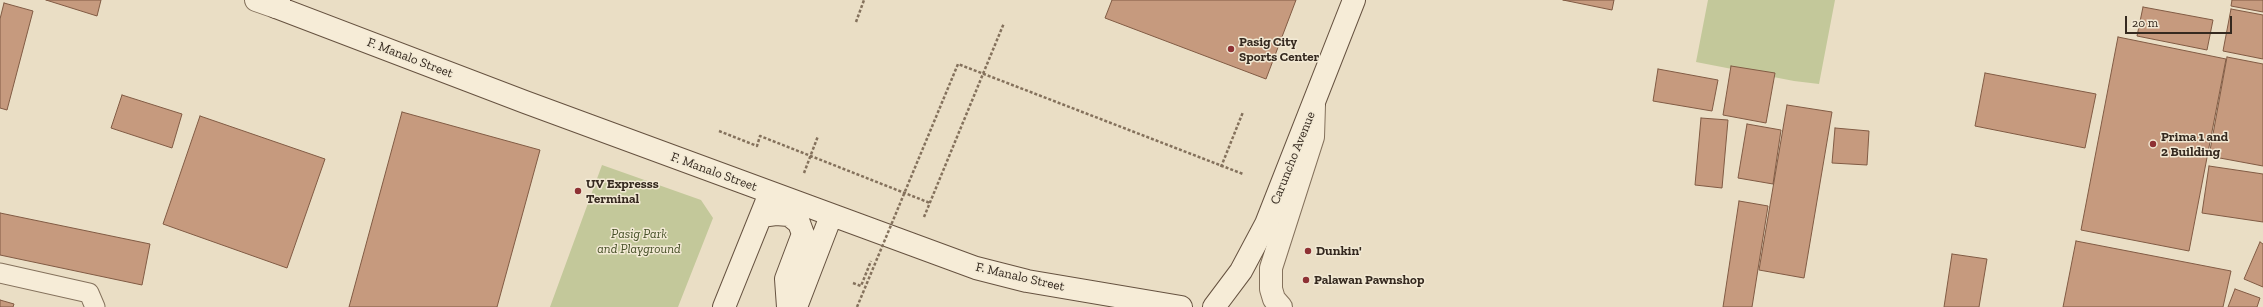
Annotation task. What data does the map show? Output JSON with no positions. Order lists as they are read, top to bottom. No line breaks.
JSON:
{"streets":{"main road":["F. Manalo Street","Caruncho Avenue"]},"parks":["Pasig Park and Playground"],"places":["Pasig City Sports Center","Prima 1 and 2 Building","UV Expresss Terminal","Dunkin'","Palawan Pawnshop"],"scale_bar":"20 m"}
